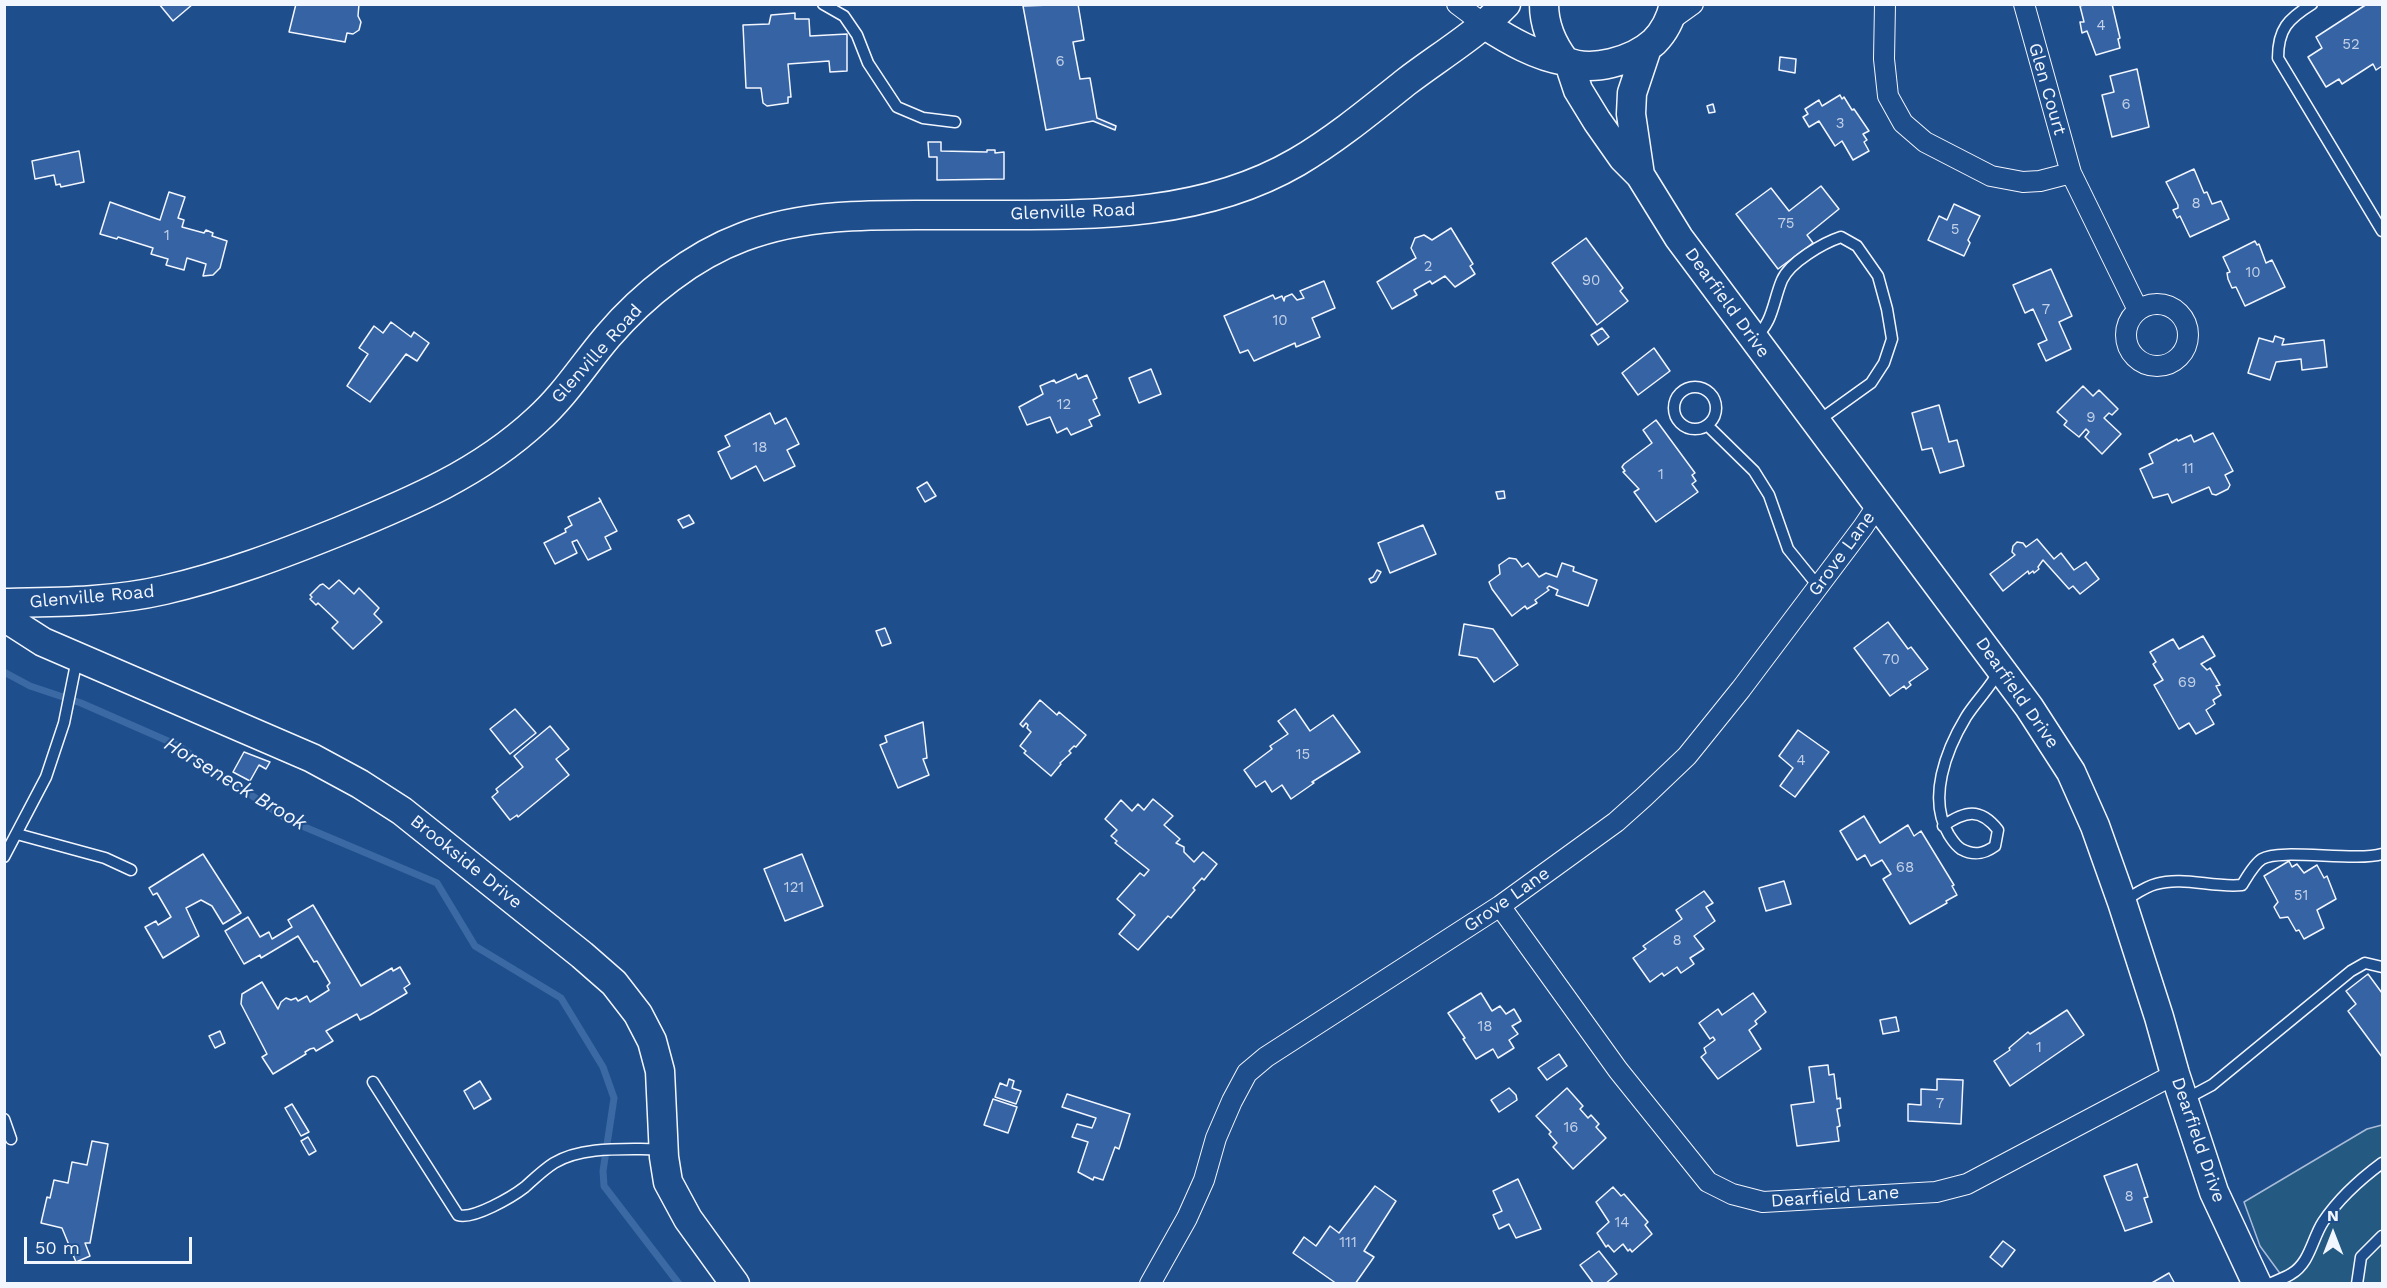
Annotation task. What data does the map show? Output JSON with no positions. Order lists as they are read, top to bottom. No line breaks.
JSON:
{"streets":{"main road":["Glenville Road","Dearfield Drive","Brookside Drive"],"street":["Glen Court","Grove Lane","Dearfield Lane"]},"crossings":[["Dearfield Drive","Grove Lane"],["Dearfield Drive","Dearfield Lane"],["Grove Lane","Dearfield Lane"]],"water":["Horseneck Brook"],"house_numbers":["4","52","6","6","3","8","75","5","1","2","10","90","7","10","12","9","18","11","1","70","69","15","4","68","121","51","8","18","1","7","16","8","14","111"],"scale_bar":"50 m","north":"top"}
